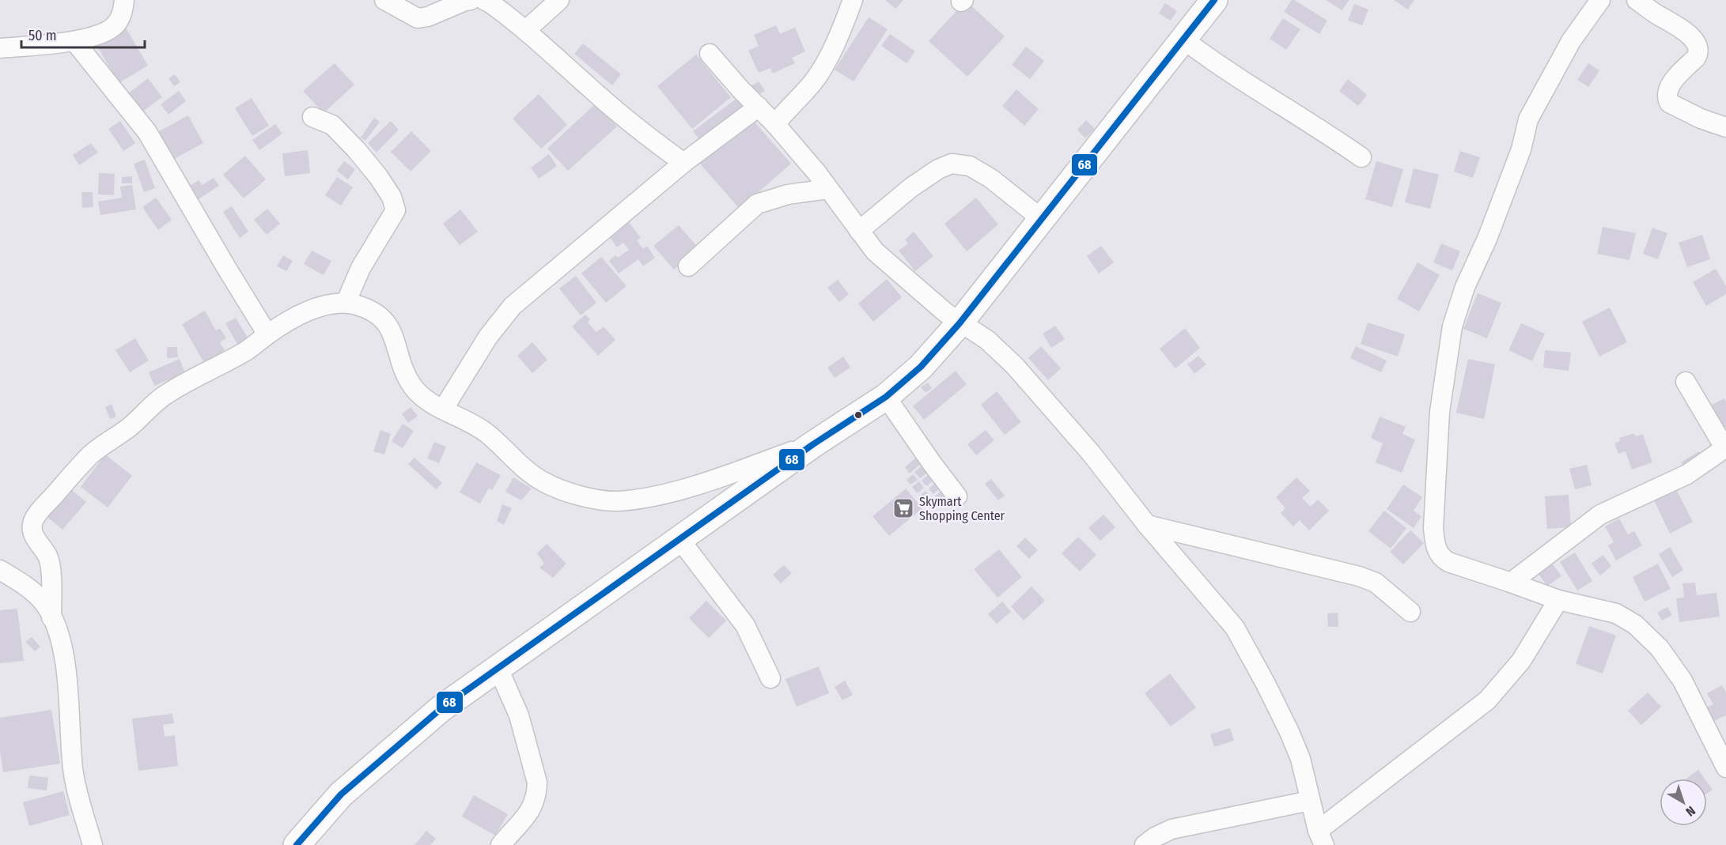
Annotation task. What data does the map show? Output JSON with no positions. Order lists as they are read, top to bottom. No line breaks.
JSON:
{"places":{"supermarket":["Skymart Shopping Center"]},"lines":["transit line 68"],"scale_bar":"50 m","north":"bottom right"}
